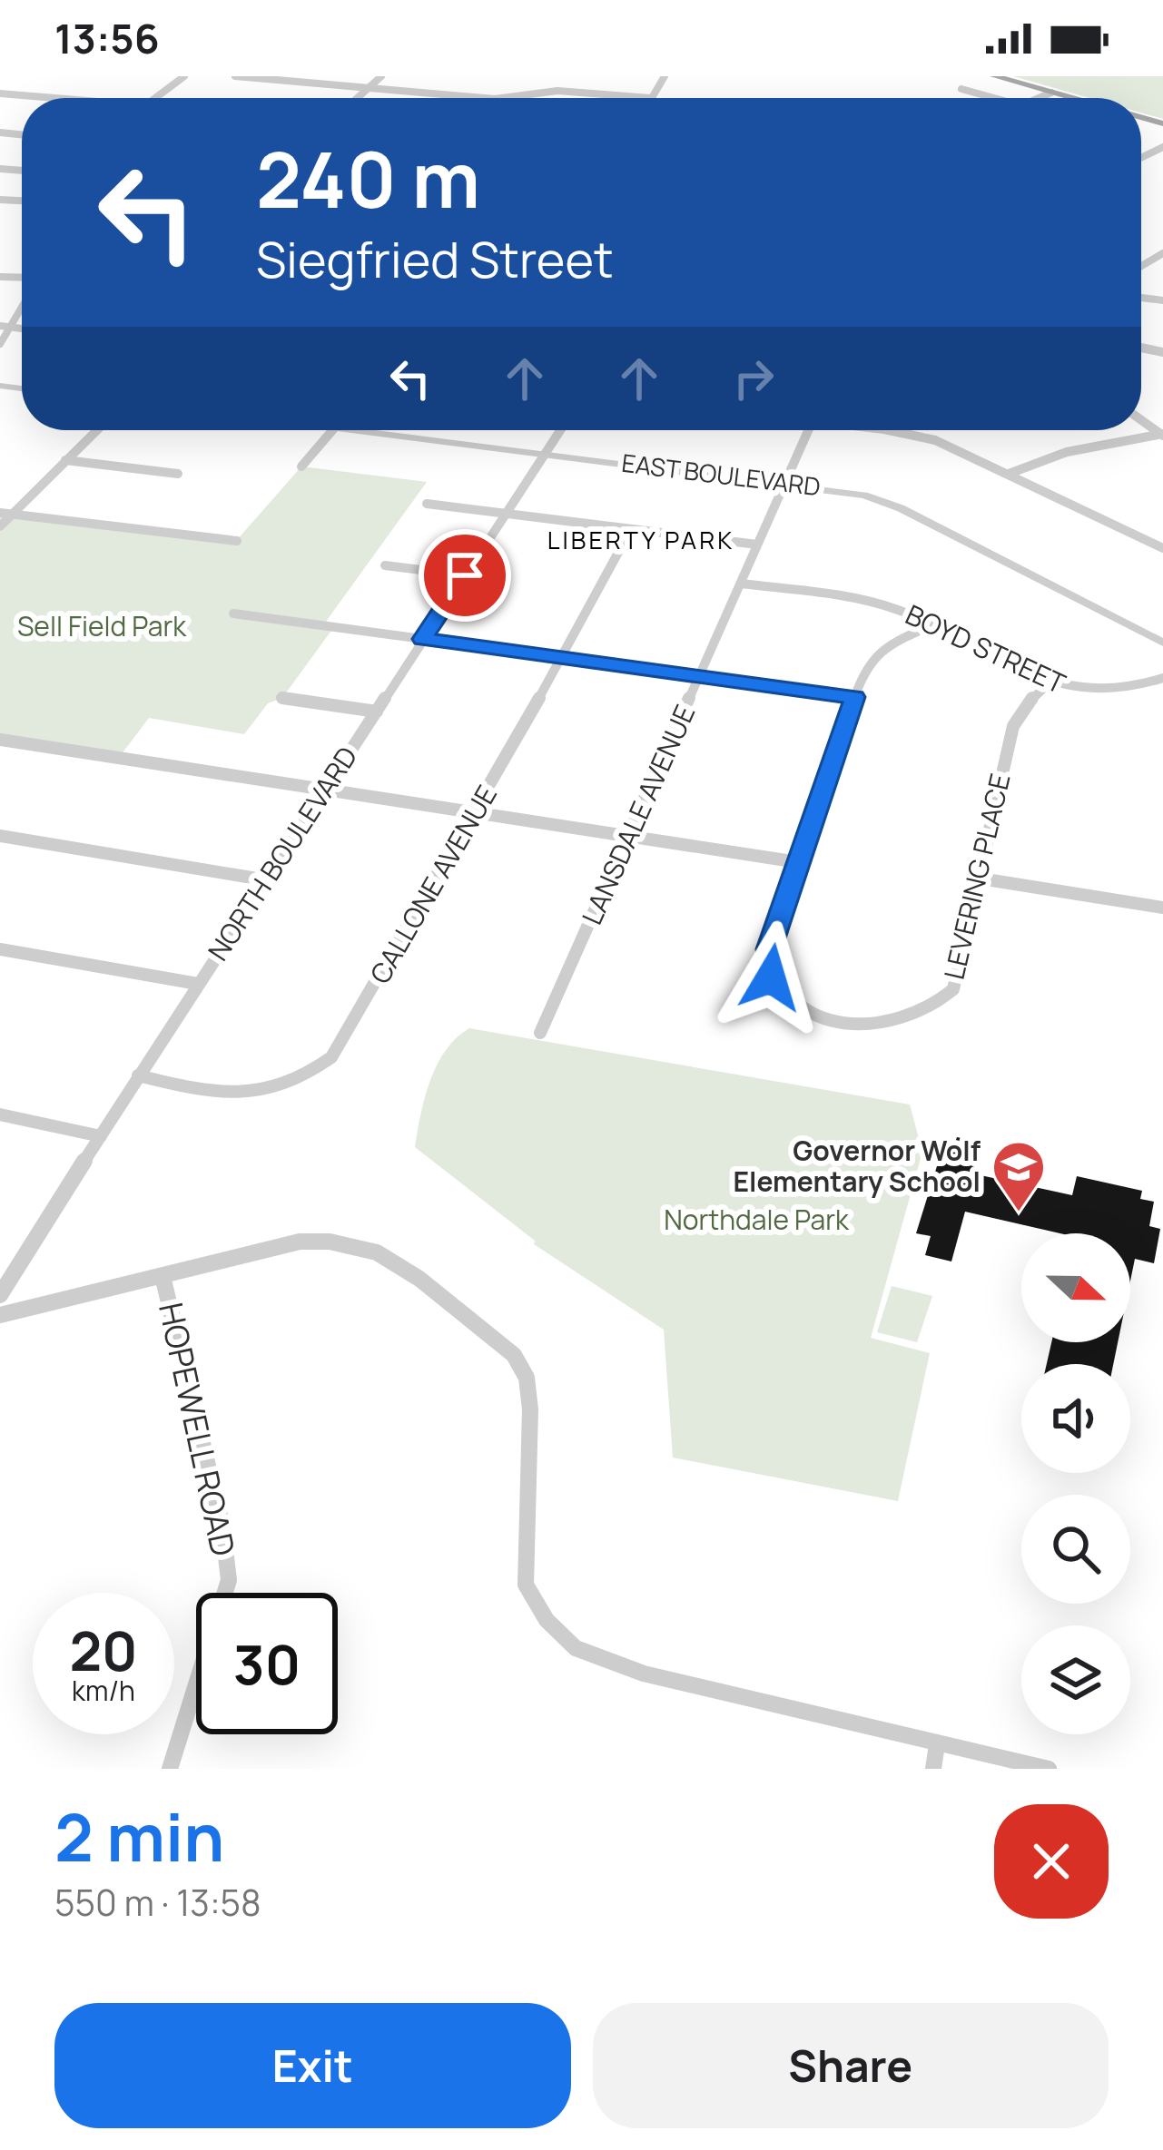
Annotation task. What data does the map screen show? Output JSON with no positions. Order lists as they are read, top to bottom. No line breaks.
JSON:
{"streets":{"street":["EAST BOULEVARD","BOYD STREET","LANSDALE AVENUE","NORTH BOULEVARD","LEVERING PLACE","CALLONE AVENUE","HOPEWELL ROAD"]},"crossings":[["EAST BOULEVARD","LANSDALE AVENUE"],["EAST BOULEVARD","NORTH BOULEVARD"],["BOYD STREET","LANSDALE AVENUE"],["BOYD STREET","LEVERING PLACE"],["NORTH BOULEVARD","CALLONE AVENUE"]],"districts":["LIBERTY PARK"],"parks":["Sell Field Park","Northdale Park"],"places":{"school or university":["Governor Wolf Elementary School"]},"north":"right","page":{"status":"13:56","turn":["240 m","Siegfried Street"],"speed":"20 km/h","limit":"30","heading":["2 min","550 m · 13:58"],"buttons":["Exit","Share"]}}
